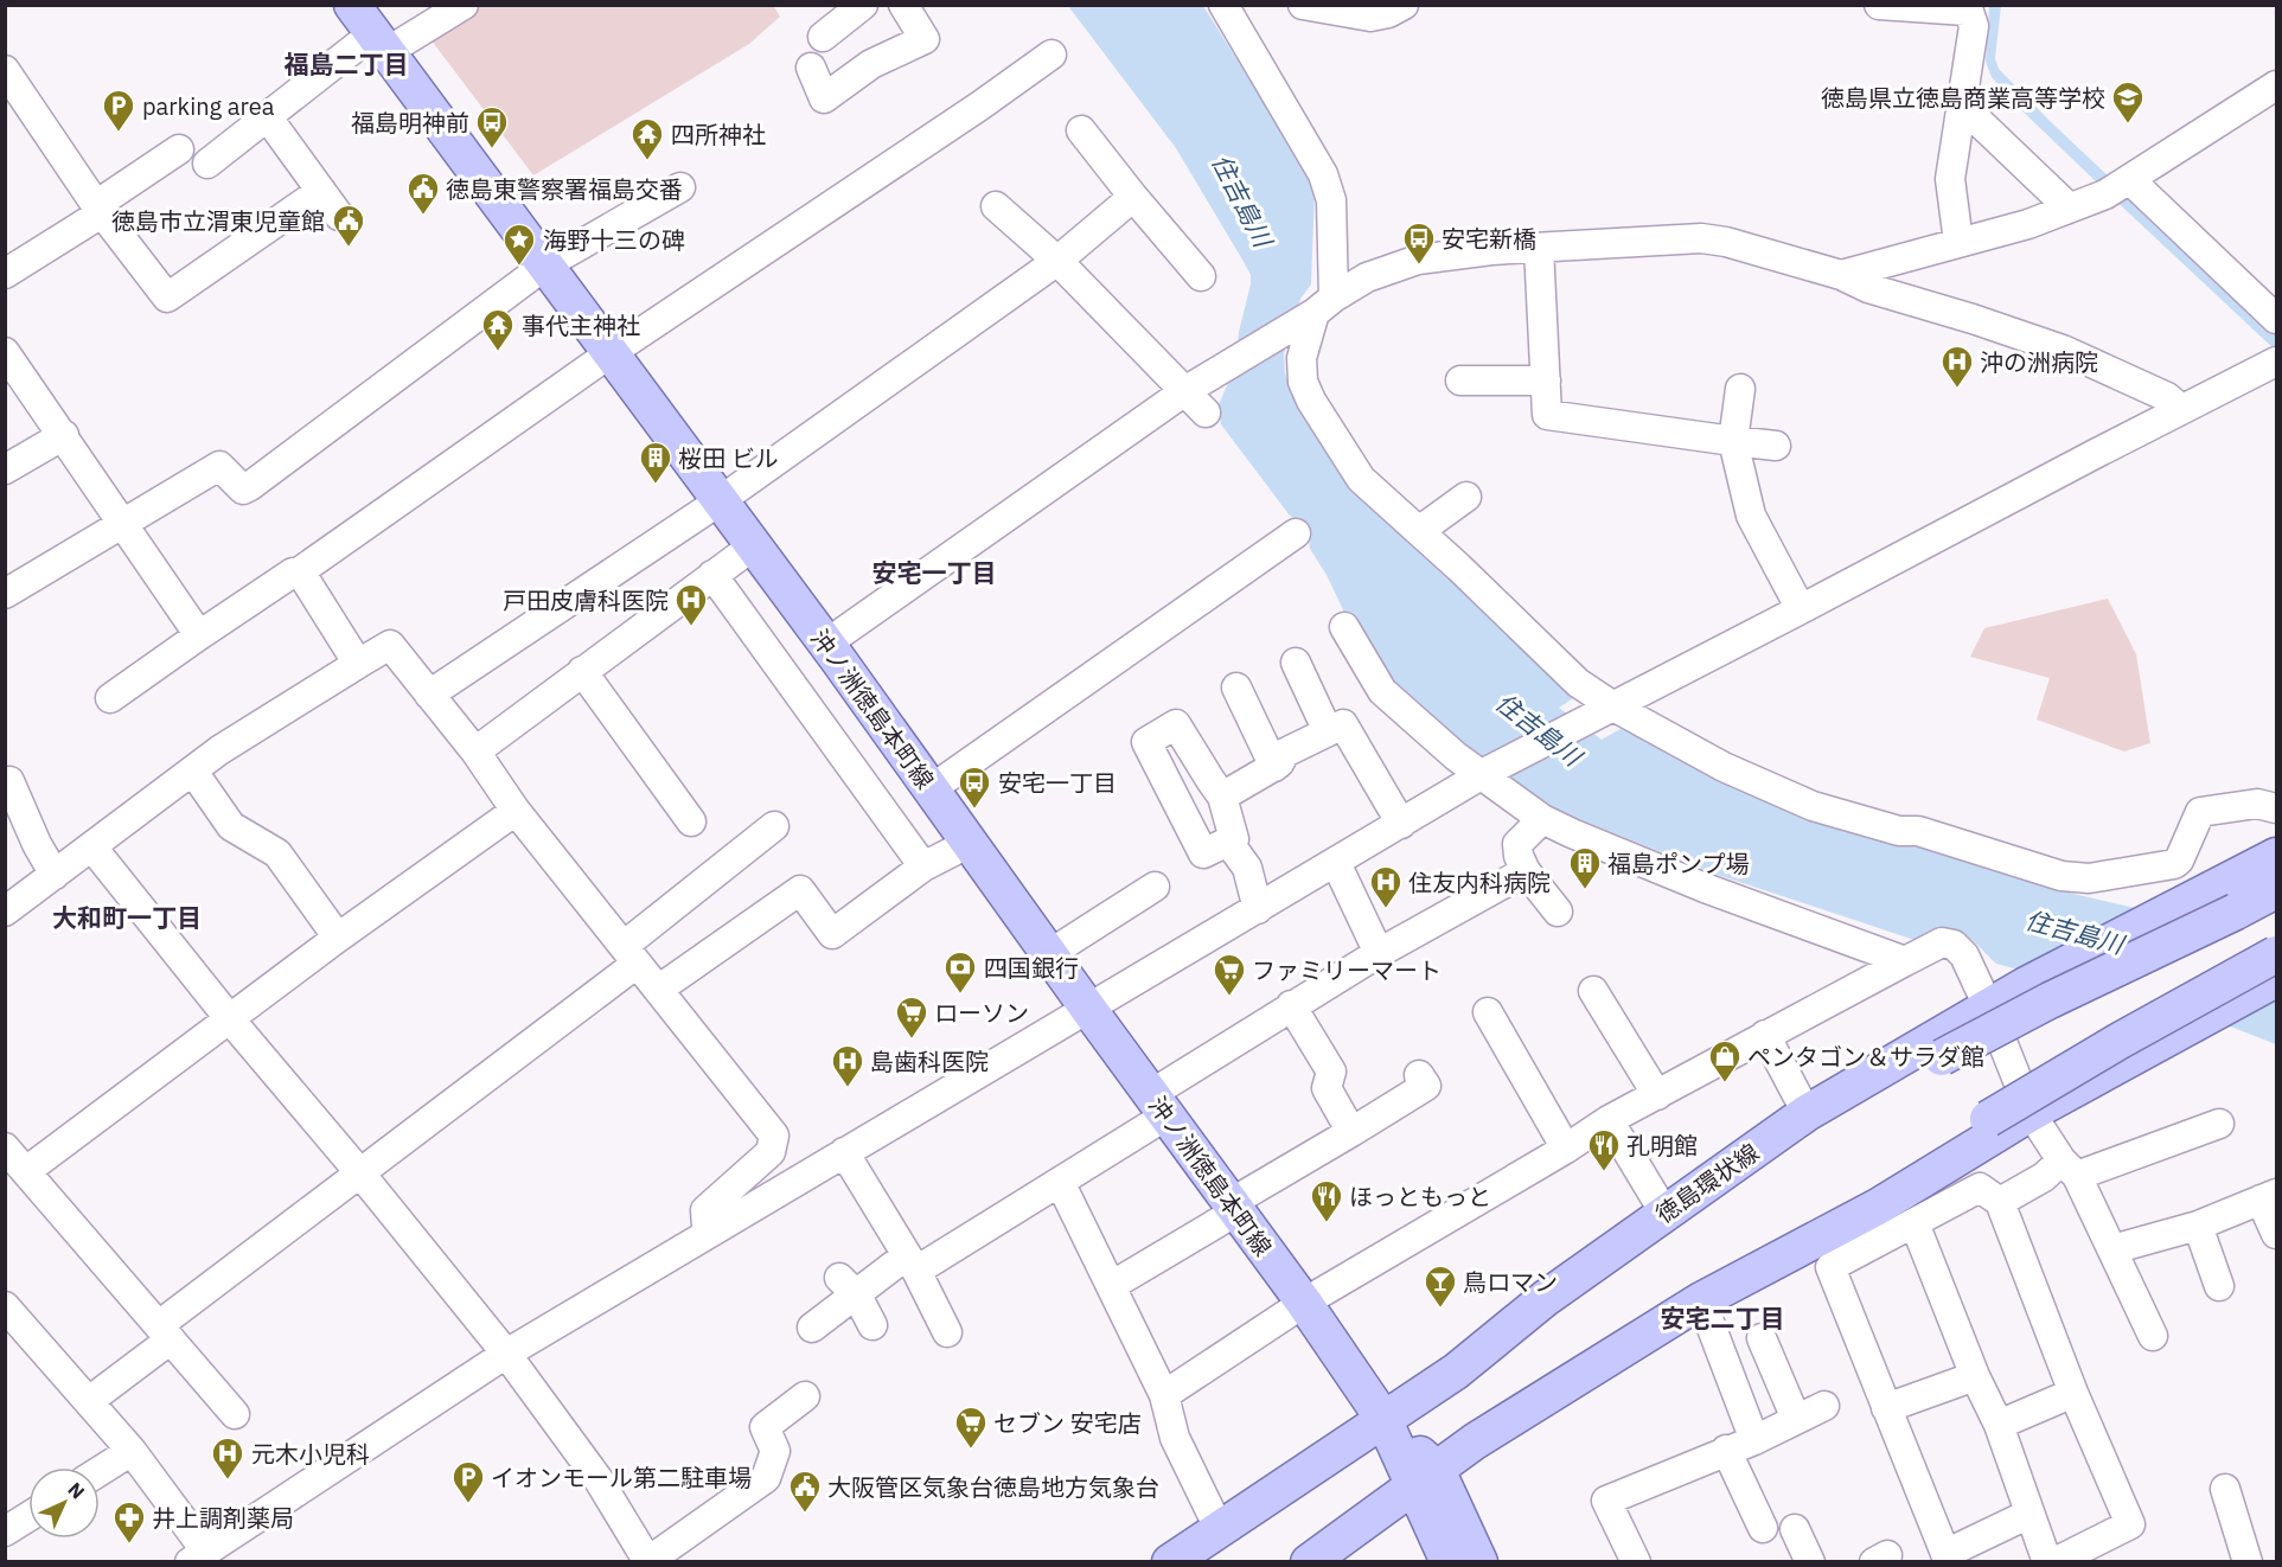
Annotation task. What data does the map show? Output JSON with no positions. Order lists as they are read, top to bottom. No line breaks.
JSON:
{"streets":{"main road":["沖ノ洲徳島本町線","徳島環状線"]},"crossings":[["沖ノ洲徳島本町線","徳島環状線"]],"districts":["福島二丁目","安宅一丁目","大和町一丁目","安宅二丁目"],"water":["住吉島川"],"places":{"school or university":["徳島県立徳島商業高等学校"],"parking":["parking area","イオンモール第二駐車場"],"bus stop":["福島明神前","安宅新橋","安宅一丁目"],"temple":["四所神社","事代主神社"],"public building":["徳島東警察署福島交番","徳島市立渭東児童館","大阪管区気象台徳島地方気象台"],"place":["海野十三の碑"],"hospital":["沖の洲病院","戸田皮膚科医院","住友内科病院","島歯科医院","元木小児科"],"building":["桜田 ビル","福島ポンプ場"],"bank":["四国銀行"],"supermarket":["ファミリーマート","ローソン","セブン 安宅店"],"shop":["ペンタゴン＆サラダ館"],"restaurant":["孔明館","ほっともっと"],"bar":["鳥ロマン"],"pharmacy":["井上調剤薬局"]},"north":"top right"}
